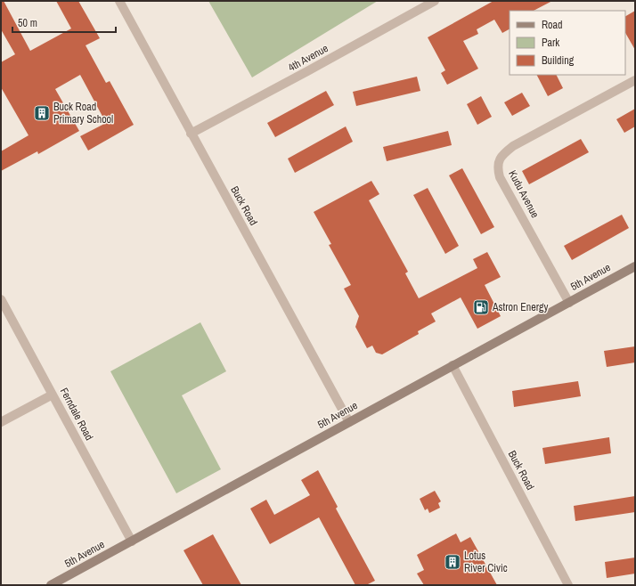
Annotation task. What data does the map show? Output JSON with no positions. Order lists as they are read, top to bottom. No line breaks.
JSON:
{"streets":{"main road":["5th Avenue"],"street":["4th Avenue","Kudu Avenue","Buck Road","Ferndale Road"]},"crossings":[["4th Avenue","Buck Road"],["Kudu Avenue","5th Avenue"],["Buck Road","5th Avenue"],["5th Avenue","Ferndale Road"]],"places":{"building":["Buck Road Primary School","Lotus River Civic"],"fuel station":["Astron Energy"]},"legend":["Road","Park","Building"],"scale_bar":"50 m"}
